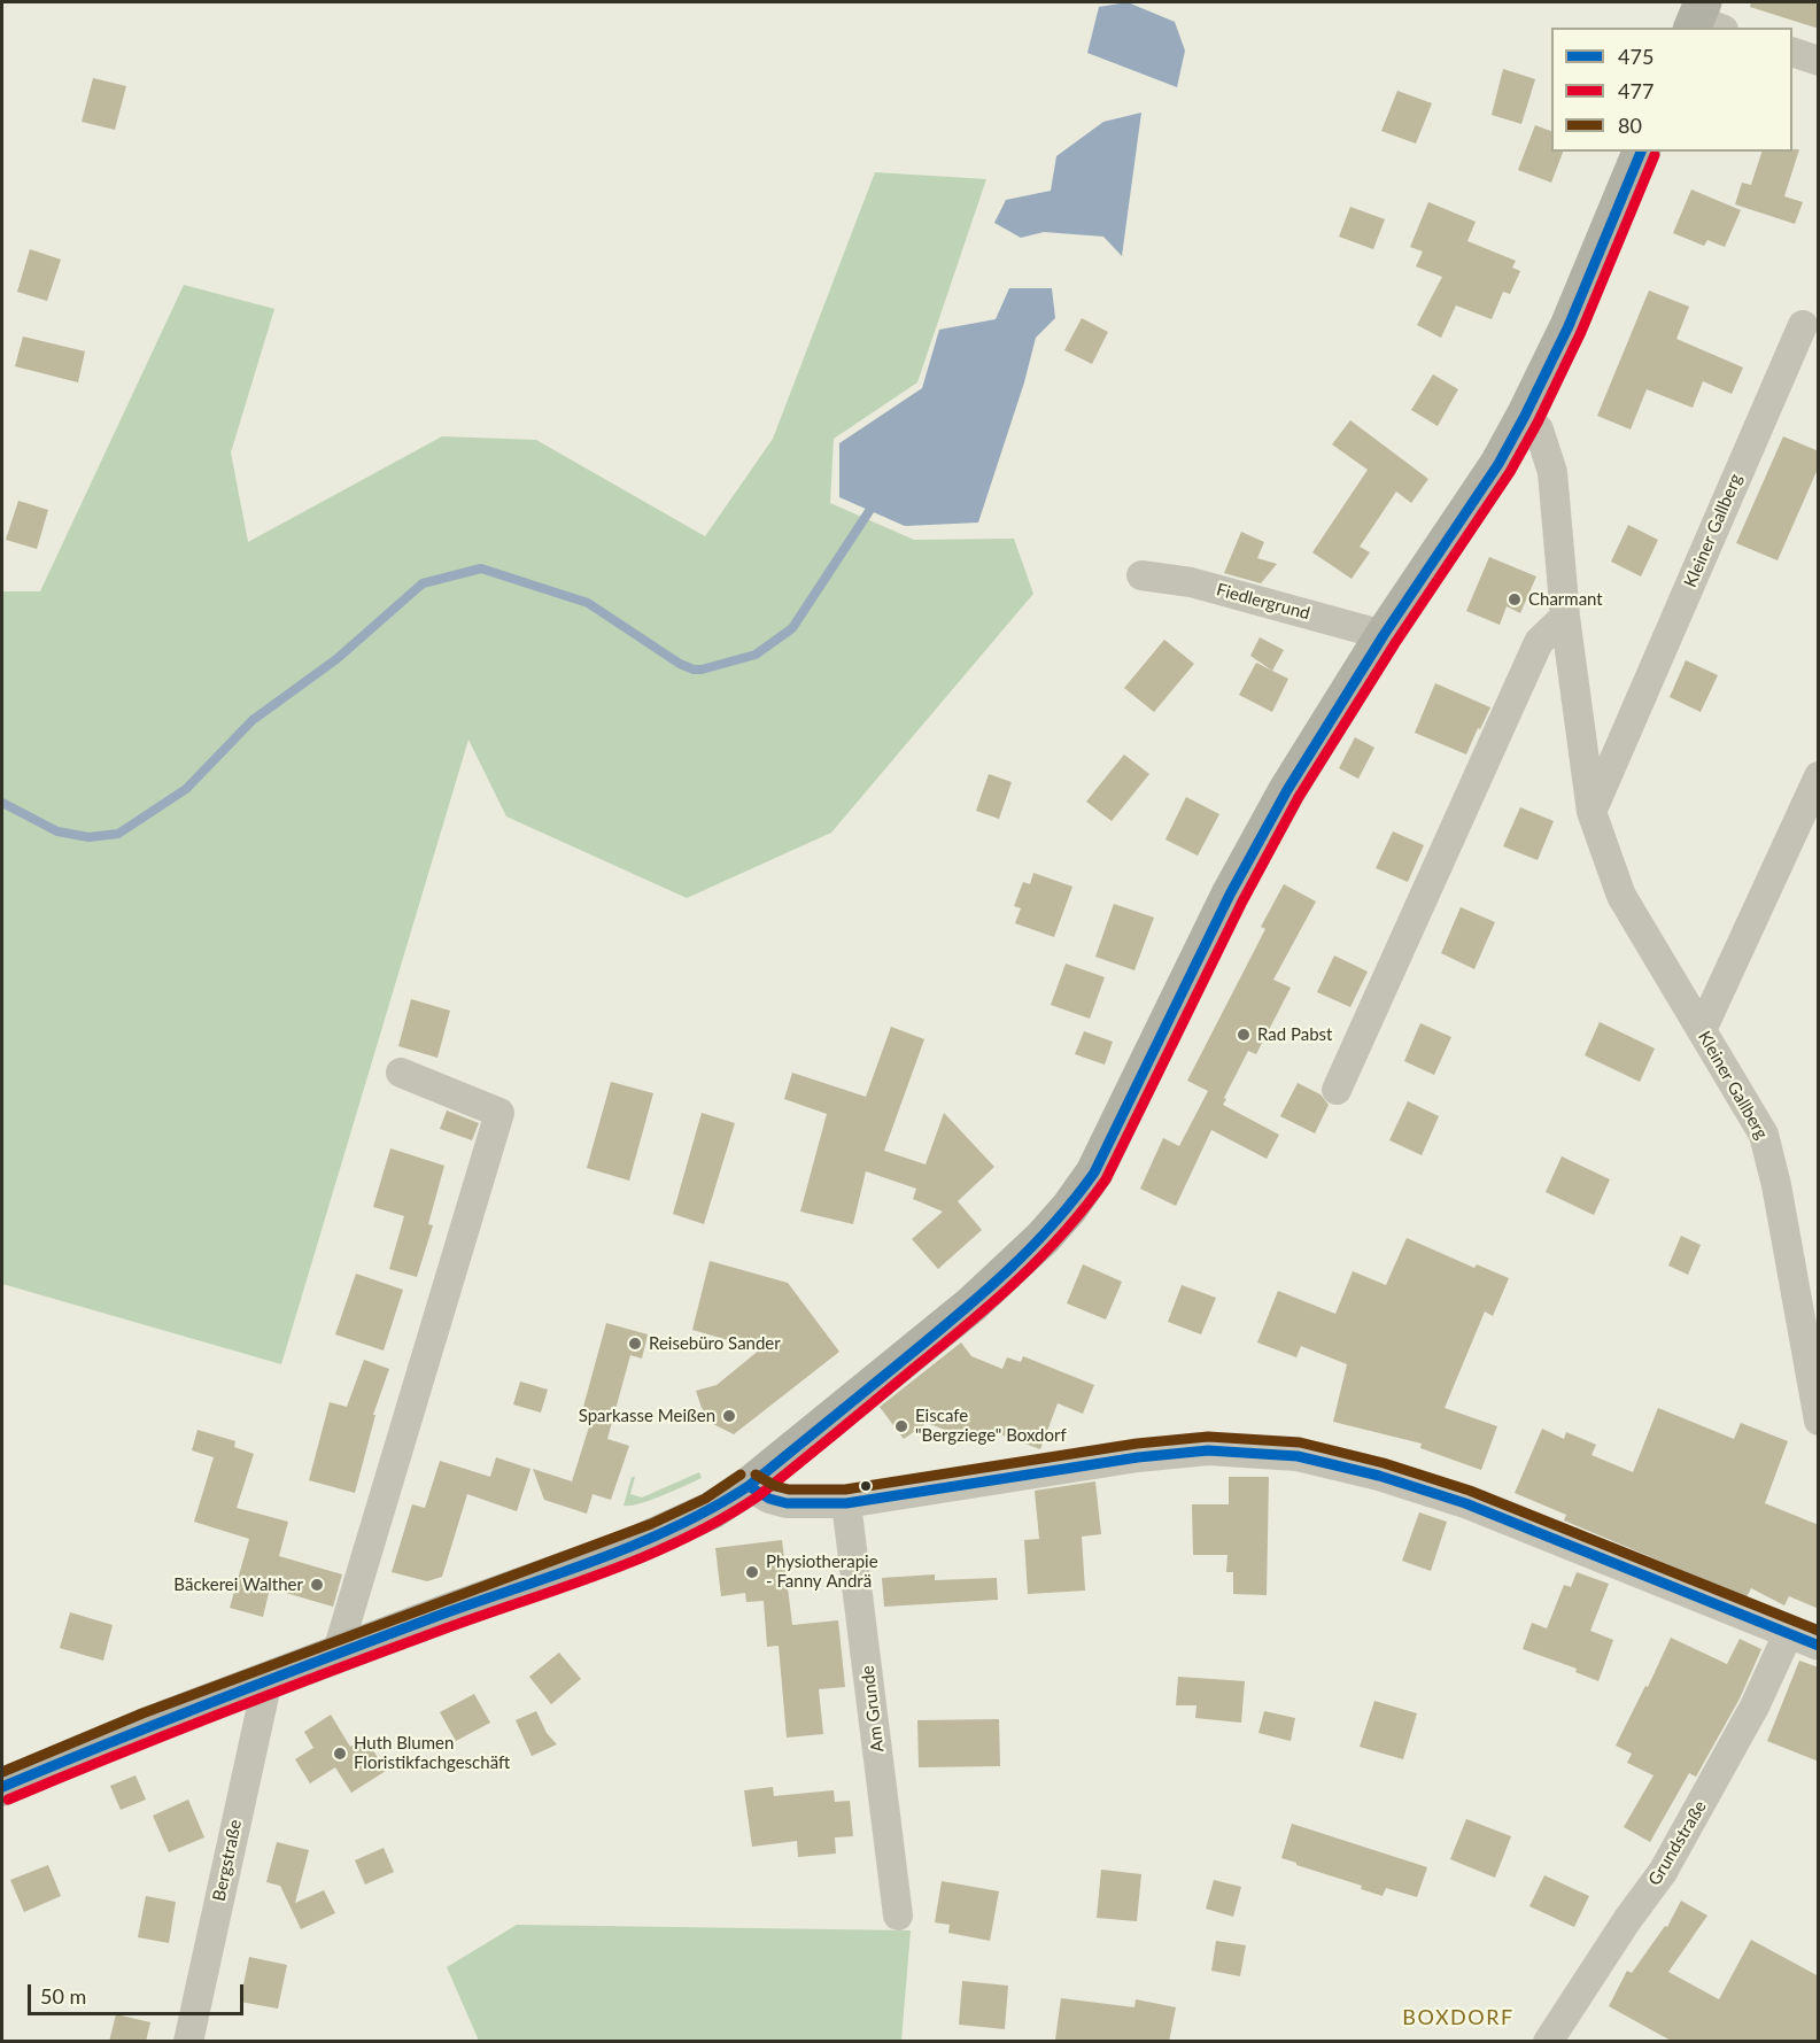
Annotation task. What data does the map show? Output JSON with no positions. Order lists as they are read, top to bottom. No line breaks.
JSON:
{"streets":{"street":["Kleiner Gallberg","Fiedlergrund","Am Grunde","Grundstraße","Bergstraße"]},"districts":["BOXDORF"],"places":["Charmant","Rad Pabst","Reisebüro Sander","Sparkasse Meißen","Eiscafe \"Bergziege\" Boxdorf","Physiotherapie - Fanny Andrä","Bäckerei Walther","Huth Blumen Floristikfachgeschäft"],"lines":["transit line 475","transit line 477","transit line 80"],"legend":["475","477","80"],"scale_bar":"50 m"}
